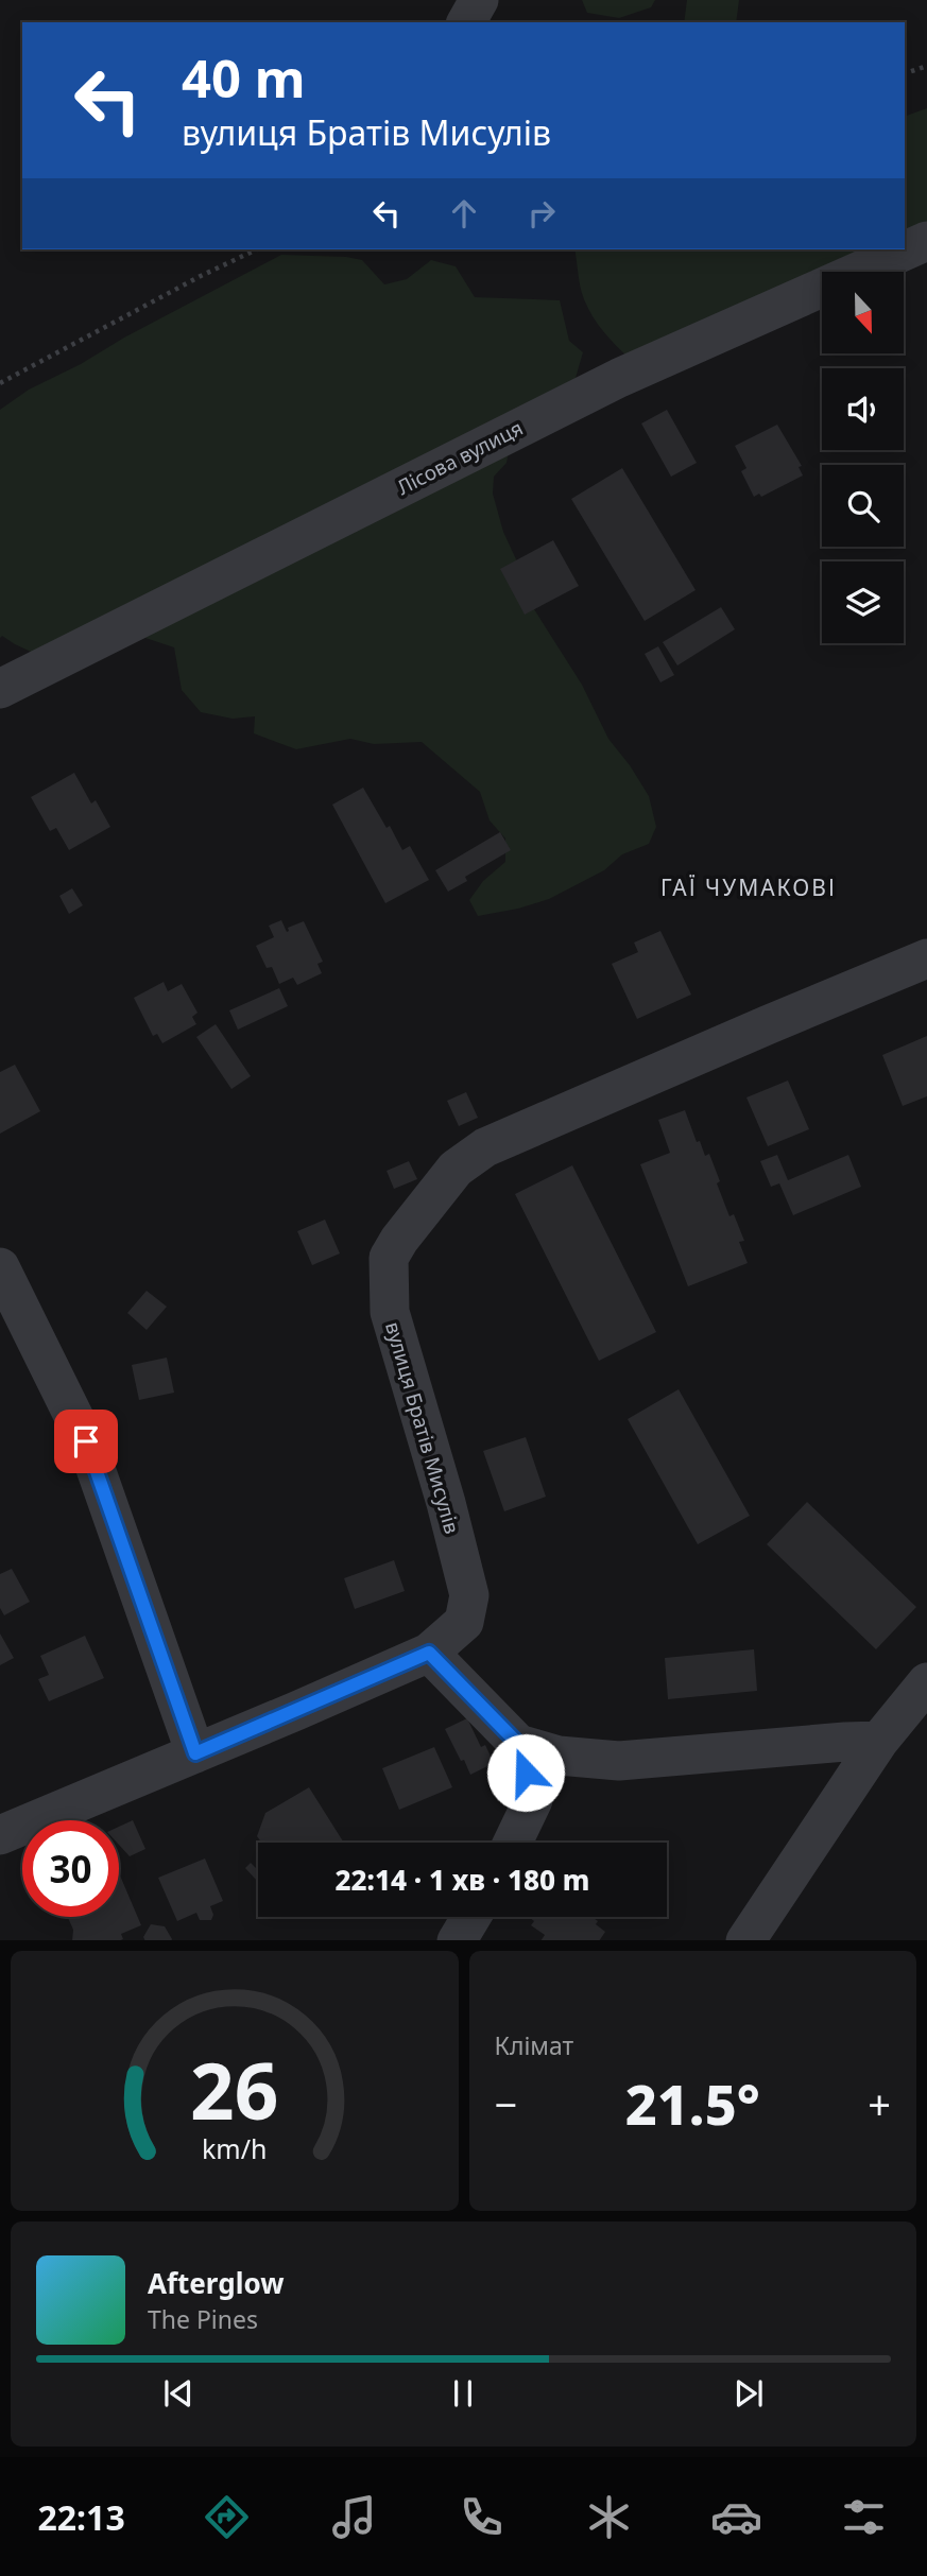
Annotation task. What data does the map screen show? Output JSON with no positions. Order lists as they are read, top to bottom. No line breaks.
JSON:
{"streets":{"street":["Лісова вулиця","вулиця Братів Мисулів"]},"districts":["ГАЇ ЧУМАКОВІ"],"north":"bottom","page":{"turn":["40 m","вулиця Братів Мисулів"],"limit":"30","trip":"22:14 · 1 хв · 180 m","tile":"Клімат","heat":["−","21.5°","+"],"song":["Afterglow","The Pines"],"tabs":"22:13","gauge":["26","km/h"]}}
